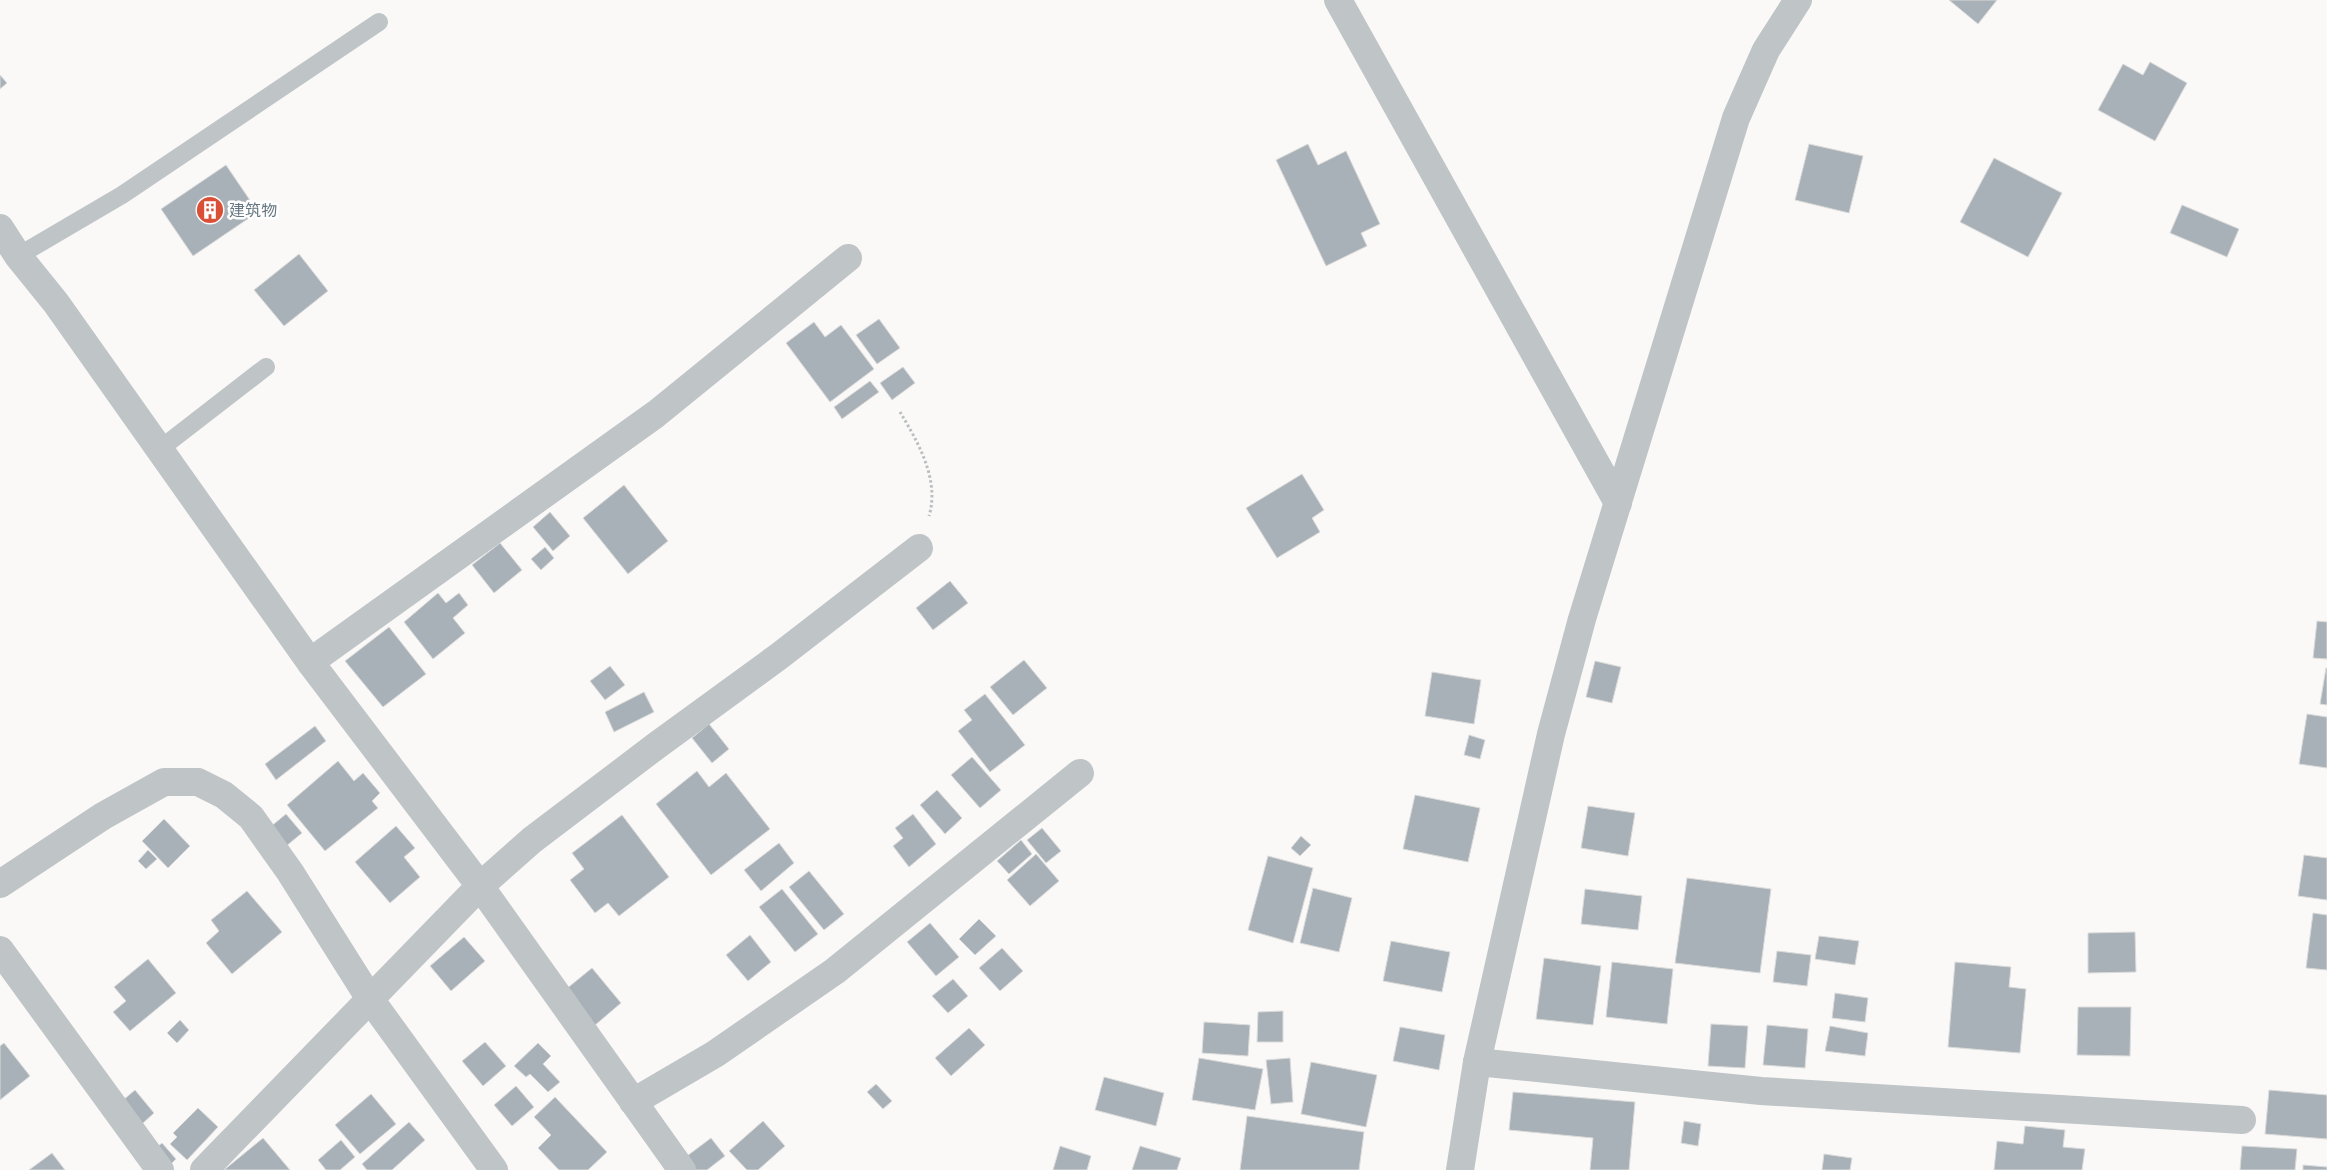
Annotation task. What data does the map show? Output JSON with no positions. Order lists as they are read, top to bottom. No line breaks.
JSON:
{"places":{"building":["建筑物"]}}
